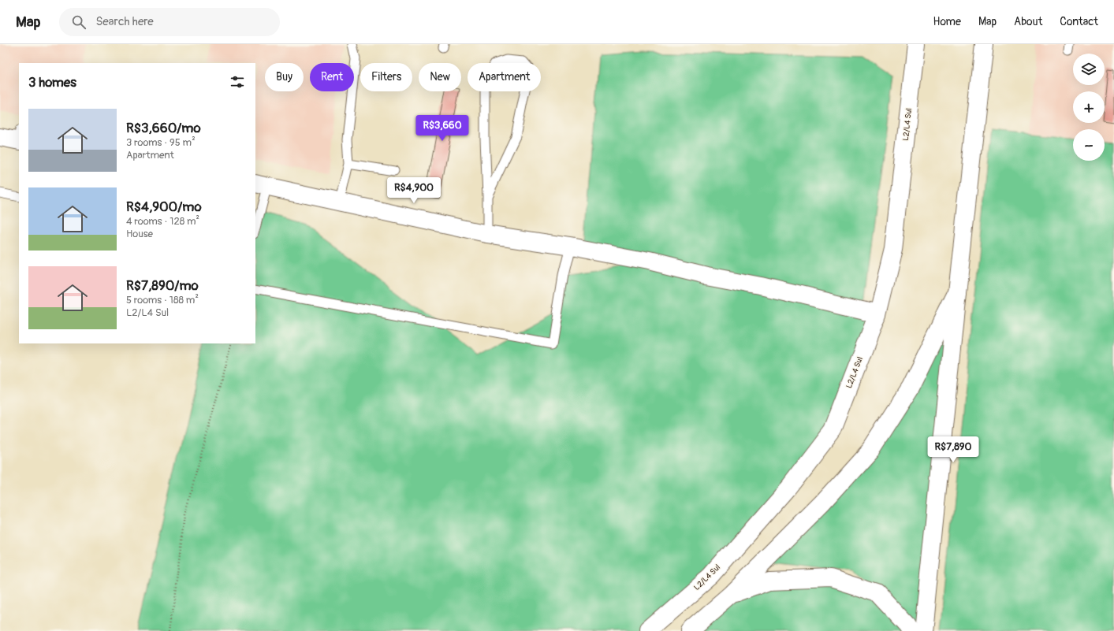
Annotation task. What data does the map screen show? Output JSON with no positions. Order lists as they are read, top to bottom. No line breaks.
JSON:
{"streets":{"main road":["L2/L4 Sul"]},"page":{"header":"Map","search":"Search here","nav":["Home","Map","About","Contact"],"map_buttons":["+","−"],"chip":["Buy","Rent","Filters","New","Apartment"],"heading":"3 homes","list":[{"name":"R$3,660/mo","note":"3 rooms · 95 m² · Apartment"},{"name":"R$4,900/mo","note":"4 rooms · 128 m² · House"},{"name":"R$7,890/mo","note":"5 rooms · 188 m² · L2/L4 Sul"}],"price":["R$3,660","R$4,900","R$7,890"]}}
